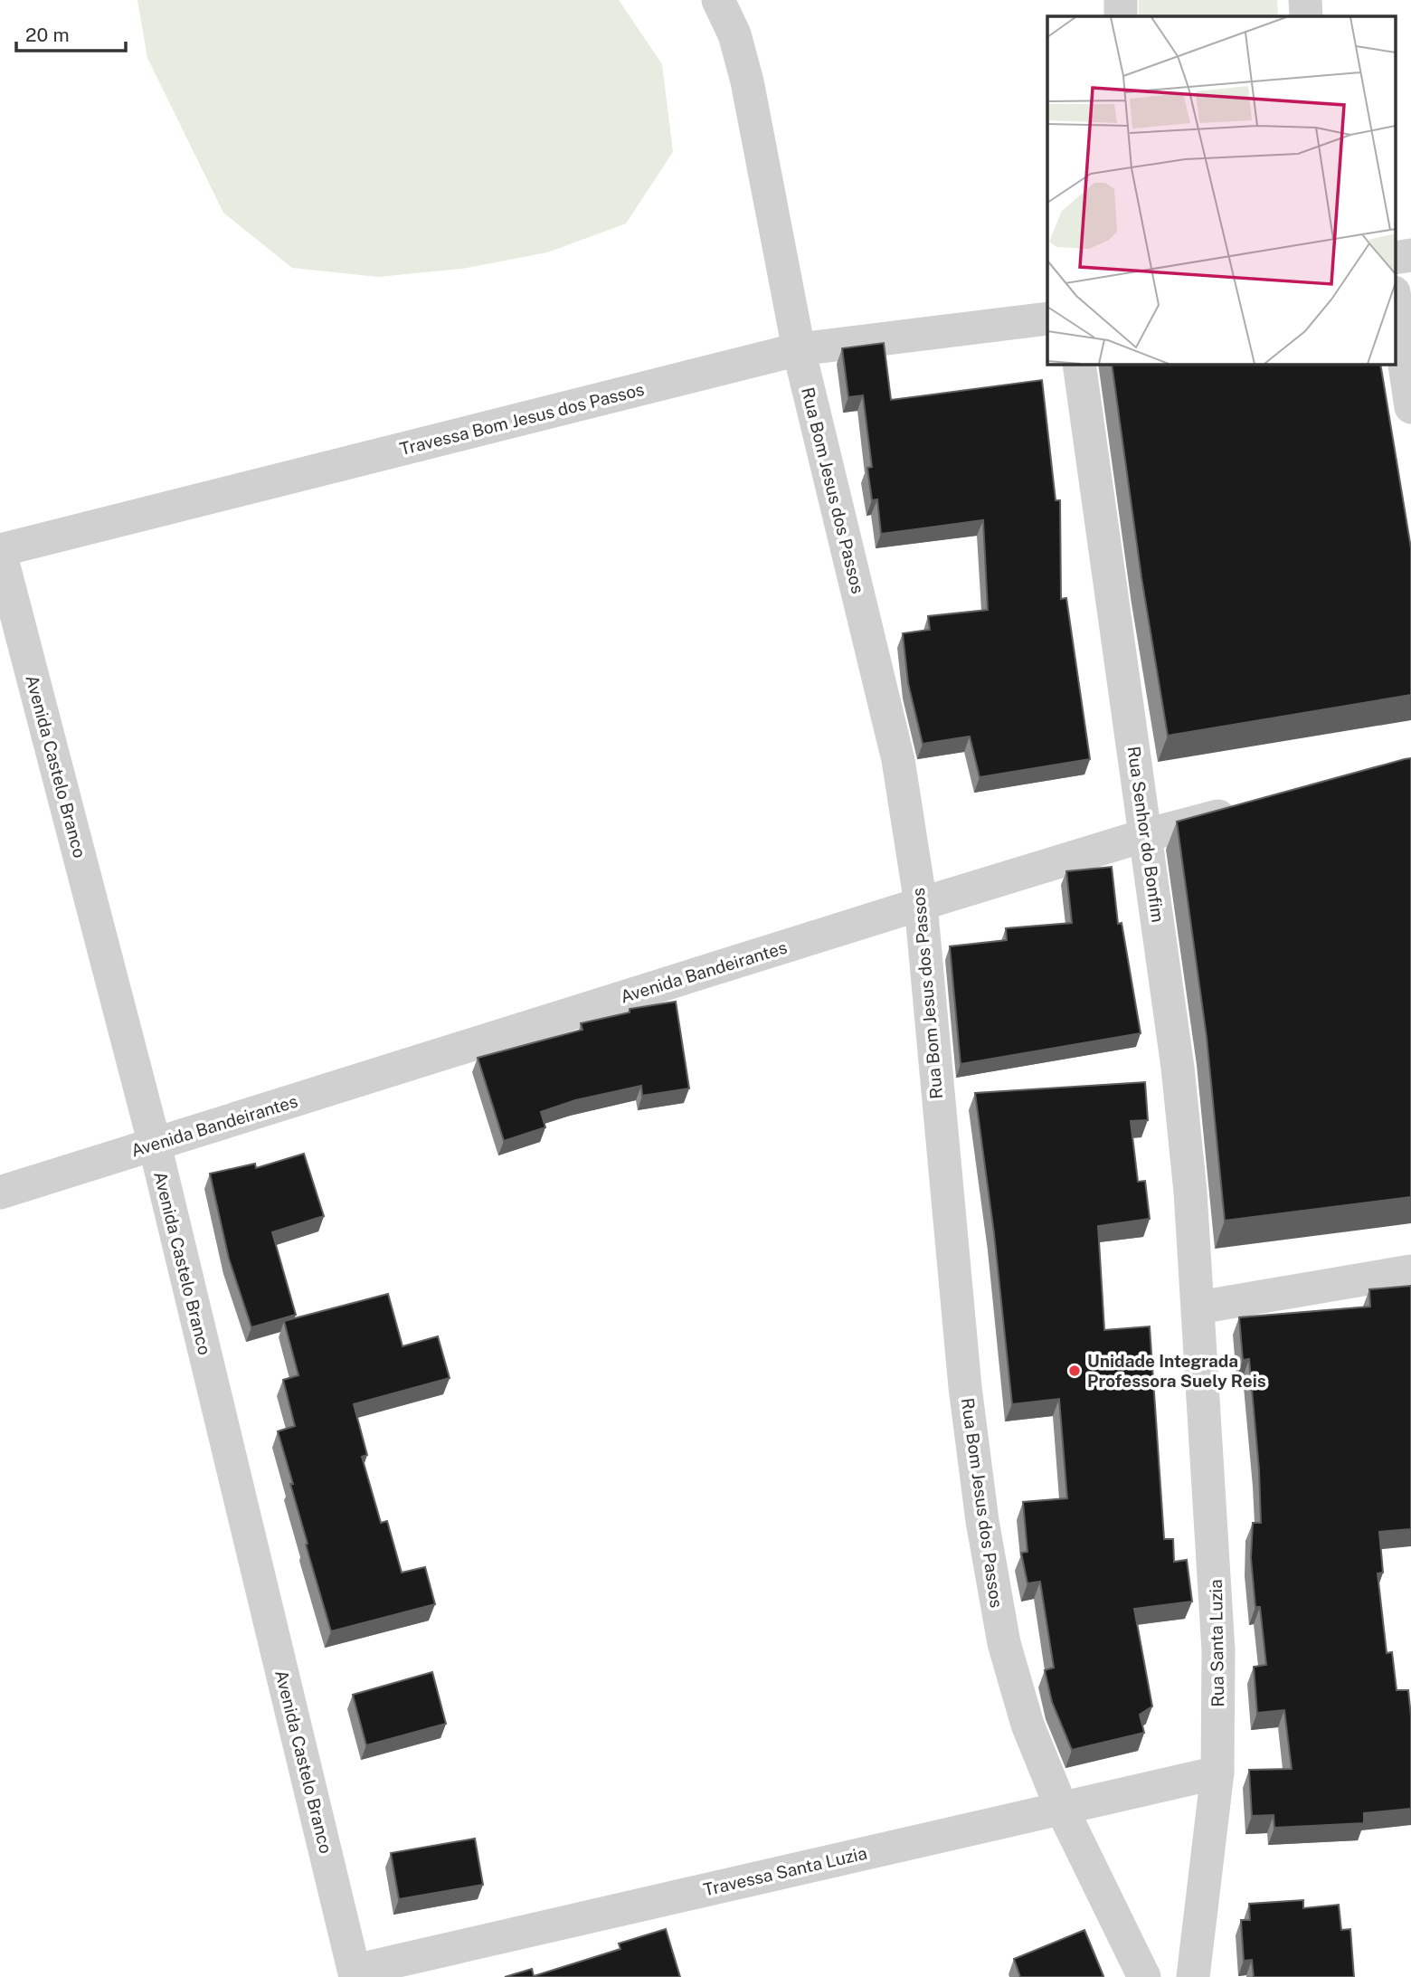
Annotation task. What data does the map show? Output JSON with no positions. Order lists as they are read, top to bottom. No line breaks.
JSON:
{"streets":{"street":["Travessa Bom Jesus dos Passos","Rua Bom Jesus dos Passos","Avenida Castelo Branco","Rua Senhor do Bonfim","Avenida Bandeirantes","Rua Santa Luzia","Travessa Santa Luzia"]},"crossings":[["Travessa Bom Jesus dos Passos","Rua Bom Jesus dos Passos"],["Travessa Bom Jesus dos Passos","Avenida Castelo Branco"],["Rua Bom Jesus dos Passos","Avenida Bandeirantes"],["Rua Bom Jesus dos Passos","Travessa Santa Luzia"],["Avenida Castelo Branco","Avenida Bandeirantes"],["Avenida Castelo Branco","Travessa Santa Luzia"],["Rua Senhor do Bonfim","Avenida Bandeirantes"],["Rua Senhor do Bonfim","Rua Santa Luzia"],["Rua Santa Luzia","Travessa Santa Luzia"]],"places":["Unidade Integrada Professora Suely Reis"],"scale_bar":"20 m"}
